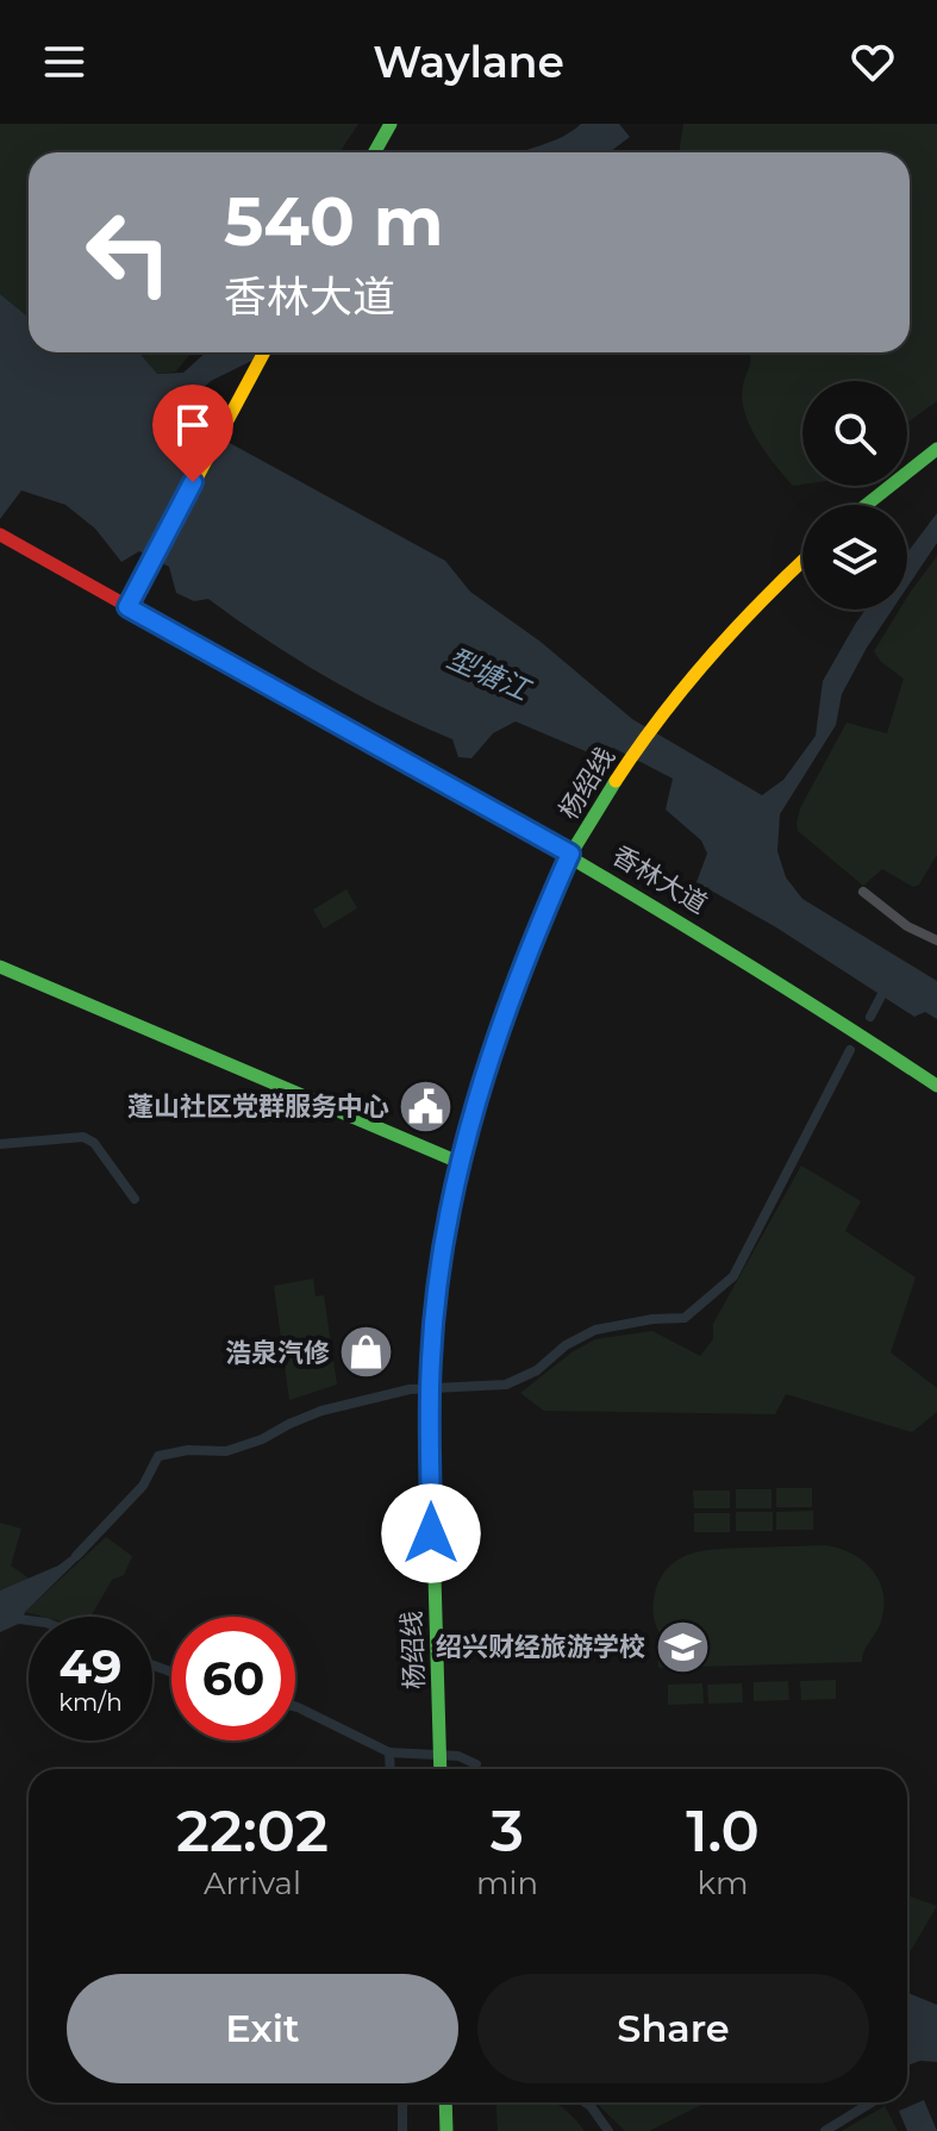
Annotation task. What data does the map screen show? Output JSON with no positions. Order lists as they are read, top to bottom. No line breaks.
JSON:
{"streets":{"main road":["杨绍线","香林大道"]},"crossings":[["杨绍线","香林大道"]],"water":["型塘江"],"places":{"public building":["蓬山社区党群服务中心"],"shop":["浩泉汽修"],"school or university":["绍兴财经旅游学校"]},"page":{"header":"Waylane","turn":["540 m","香林大道"],"speed":"49 km/h","limit":"60","eta":["22:02","Arrival","3","min","1.0","km"],"buttons":["Exit","Share"]}}
